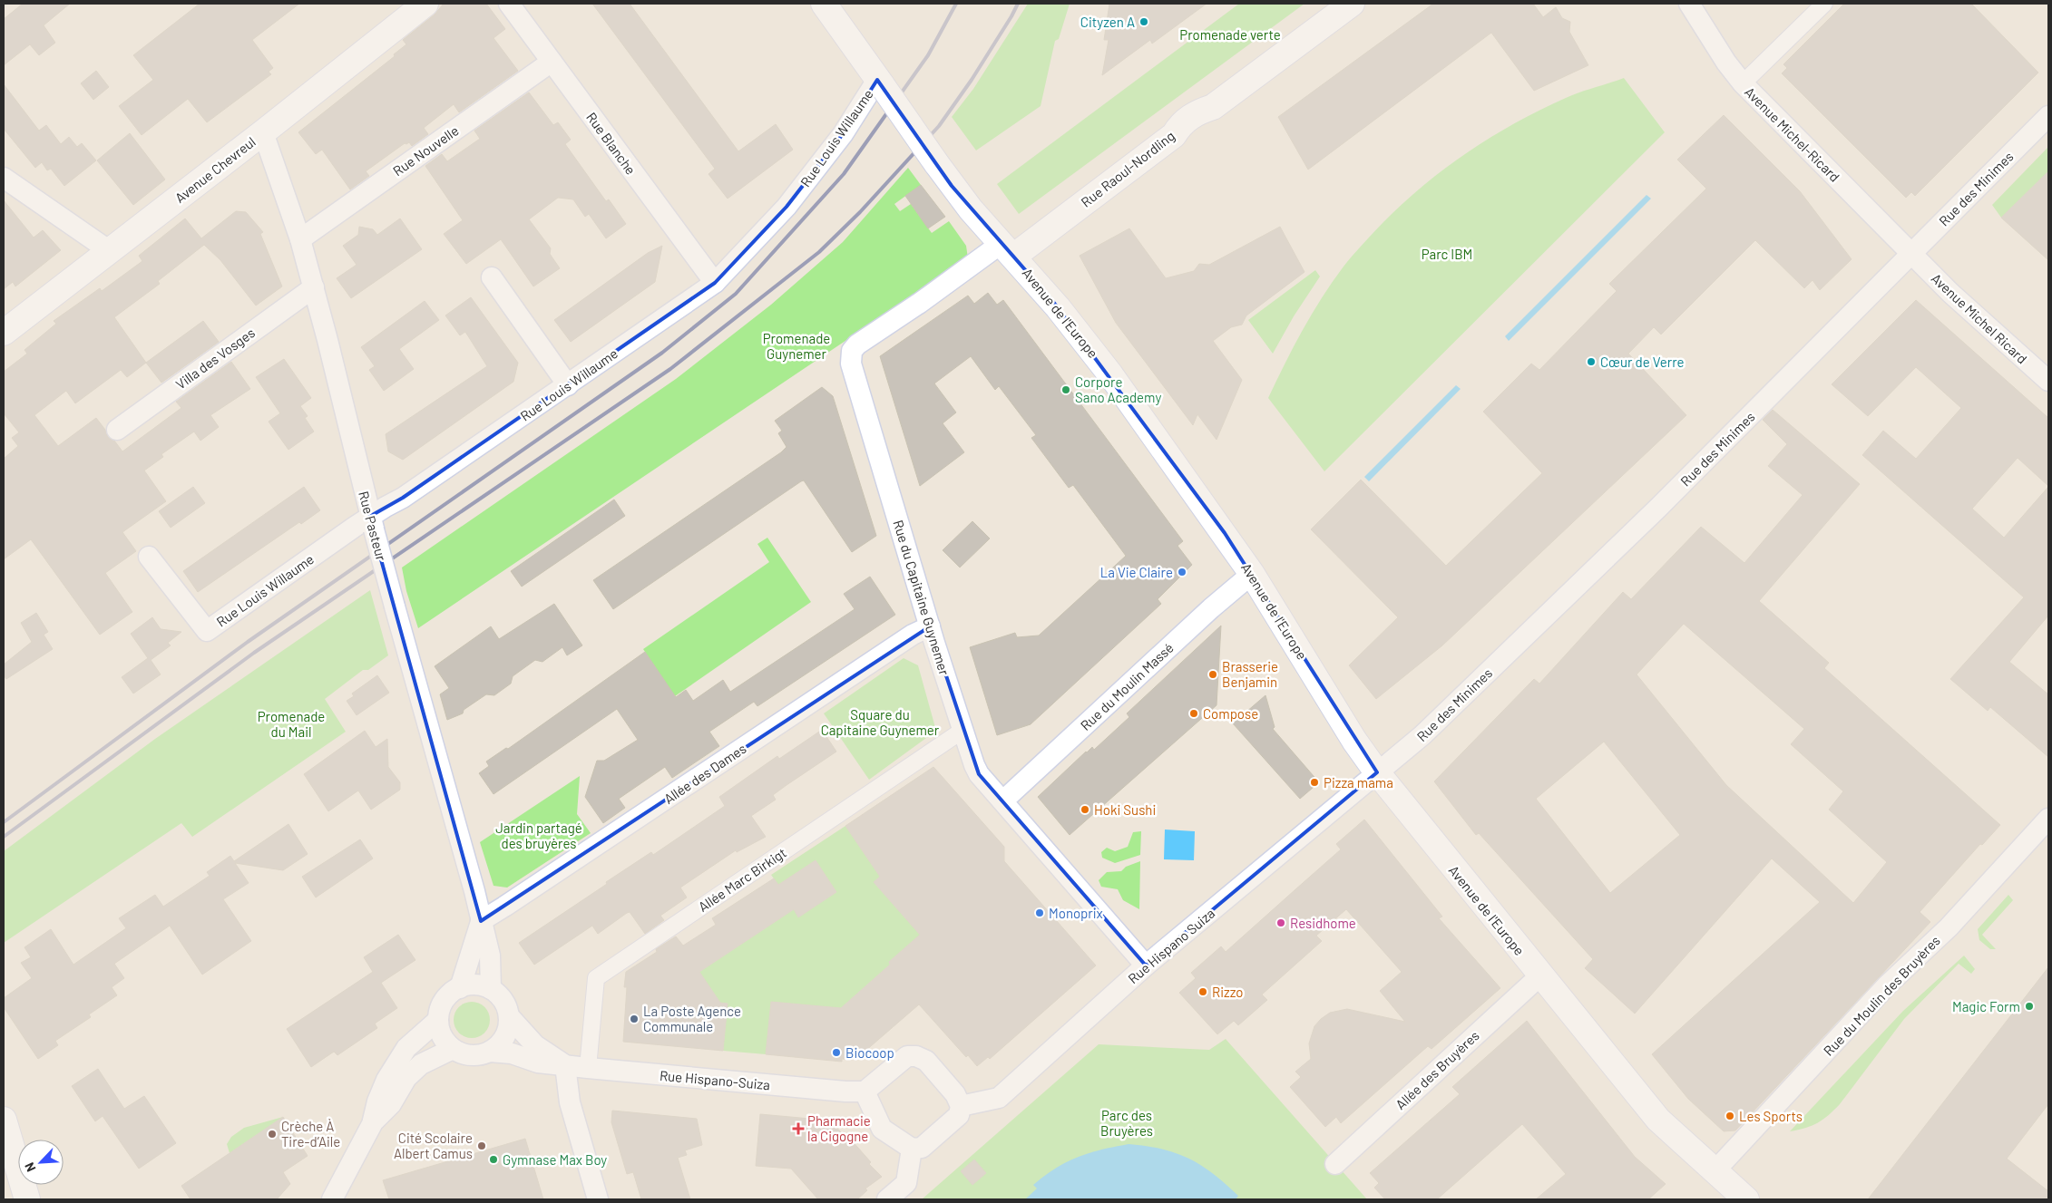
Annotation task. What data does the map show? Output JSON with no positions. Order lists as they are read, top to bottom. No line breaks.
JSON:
{"streets":{"main road":["Rue Raoul-Nordling","Avenue Chevreul","Avenue de l'Europe"],"street":["Avenue Michel-Ricard","Rue Louis Willaume","Rue Blanche","Rue Nouvelle","Rue des Minimes","Avenue Michel Ricard","Villa des Vosges","Rue Pasteur","Rue du Capitaine Guynemer","Rue du Moulin Massé","Allée des Dames","Allée Marc Birkigt","Rue Hispano Suiza","Rue du Moulin des Bruyères","Allée des Bruyères","Rue Hispano-Suiza"]},"crossings":[["Avenue Michel-Ricard","Rue des Minimes"],["Avenue Michel-Ricard","Avenue Michel Ricard"],["Rue Louis Willaume","Rue Blanche"],["Rue Louis Willaume","Avenue de l'Europe"],["Rue Louis Willaume","Rue Pasteur"],["Rue Blanche","Rue Nouvelle"],["Rue Nouvelle","Rue Pasteur"],["Rue Raoul-Nordling","Avenue de l'Europe"],["Rue Raoul-Nordling","Rue du Capitaine Guynemer"],["Avenue Chevreul","Rue Pasteur"],["Rue des Minimes","Avenue de l'Europe"],["Rue des Minimes","Avenue Michel Ricard"],["Rue des Minimes","Rue Hispano Suiza"],["Avenue de l'Europe","Rue du Capitaine Guynemer"],["Avenue de l'Europe","Rue du Moulin Massé"],["Avenue de l'Europe","Rue Hispano Suiza"],["Avenue de l'Europe","Rue du Moulin des Bruyères"],["Avenue de l'Europe","Allée des Bruyères"],["Villa des Vosges","Rue Pasteur"],["Rue Pasteur","Allée des Dames"],["Rue Pasteur","Rue Hispano-Suiza"],["Rue du Capitaine Guynemer","Rue du Moulin Massé"],["Rue du Capitaine Guynemer","Allée des Dames"],["Rue du Capitaine Guynemer","Allée Marc Birkigt"],["Rue du Capitaine Guynemer","Rue Hispano Suiza"],["Allée Marc Birkigt","Rue Hispano-Suiza"],["Rue Hispano Suiza","Rue Hispano-Suiza"]],"parks":["Promenade verte","Parc IBM","Promenade Guynemer","Square du Capitaine Guynemer","Promenade du Mail","Jardin partagé des bruyères","Parc des Bruyères"],"places":{"other":["Cityzen A","Cœur de Verre","Corpore Sano Academy","La Vie Claire","Brasserie Benjamin","Compose","Pizza mama","Hoki Sushi","Monoprix","Residhome","Rizzo","Magic Form","La Poste Agence Communale","Biocoop","Les Sports","Crèche À Tire-d’Aile","Cité Scolaire Albert Camus","Gymnase Max Boy"],"health":["Pharmacie la Cigogne"]},"north":"bottom left"}
